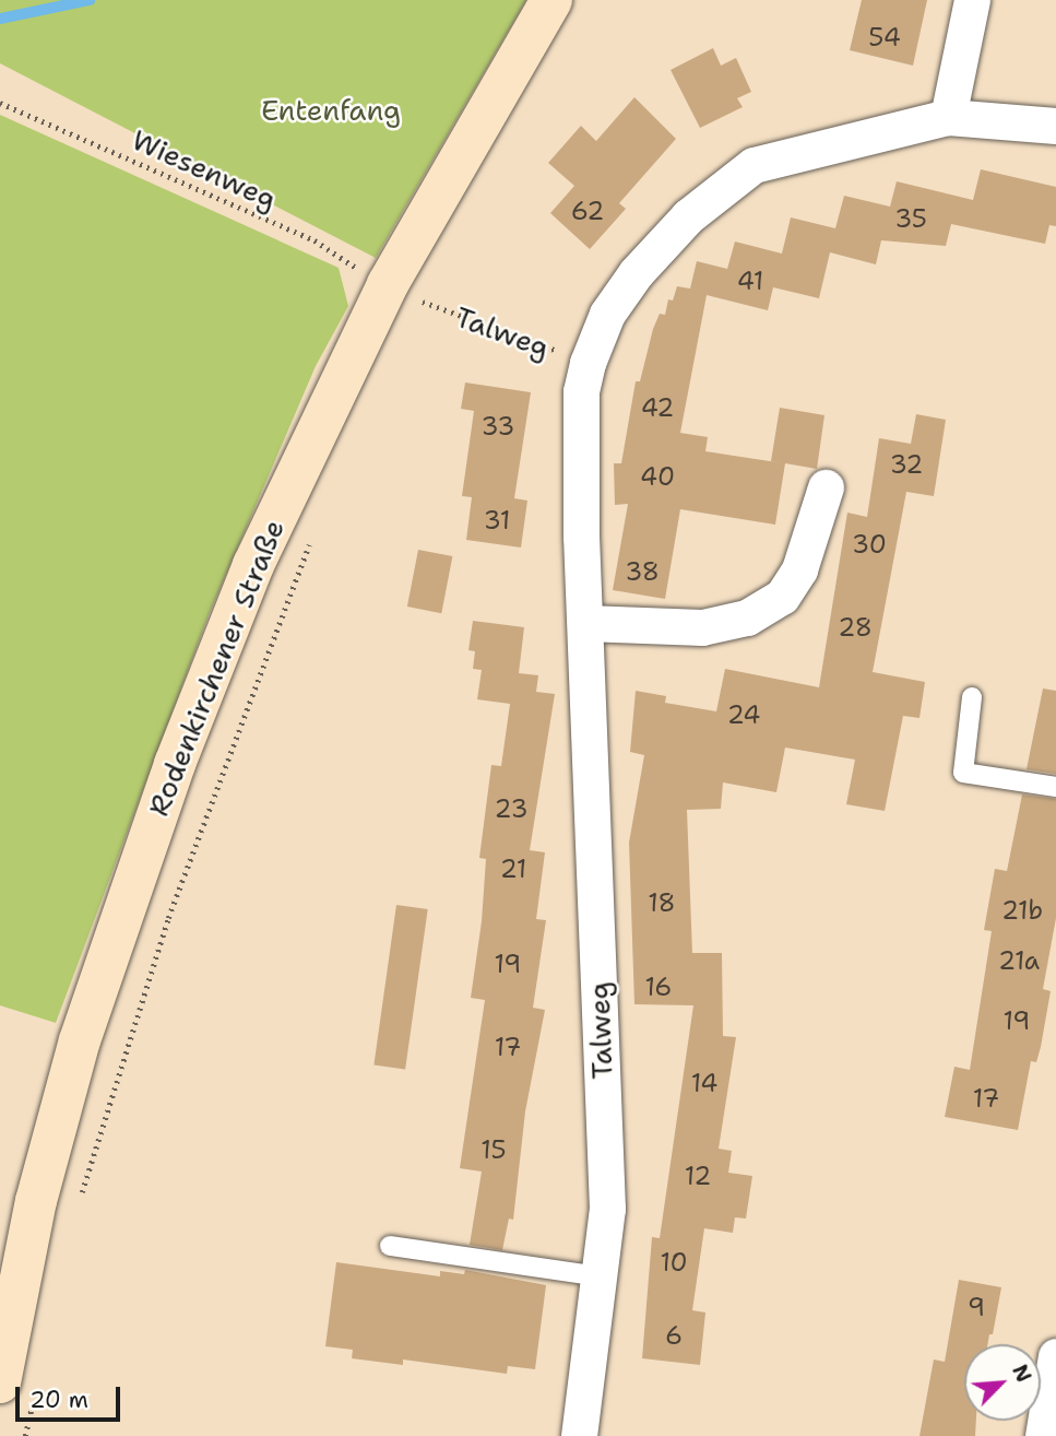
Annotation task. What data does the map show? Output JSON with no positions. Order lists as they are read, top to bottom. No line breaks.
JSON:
{"streets":{"main road":["Rodenkirchener Straße"],"street":["Talweg"],"path":["Wiesenweg"]},"crossings":[["Wiesenweg","Talweg"],["Wiesenweg","Rodenkirchener Straße"],["Talweg","Rodenkirchener Straße"]],"parks":["Entenfang"],"house_numbers":["54","62","35","41","42","33","32","40","31","30","38","28","24","23","21","18","21b","21a","19","16","19","17","14","17","15","12","10","9","6"],"scale_bar":"20 m","north":"top right"}
